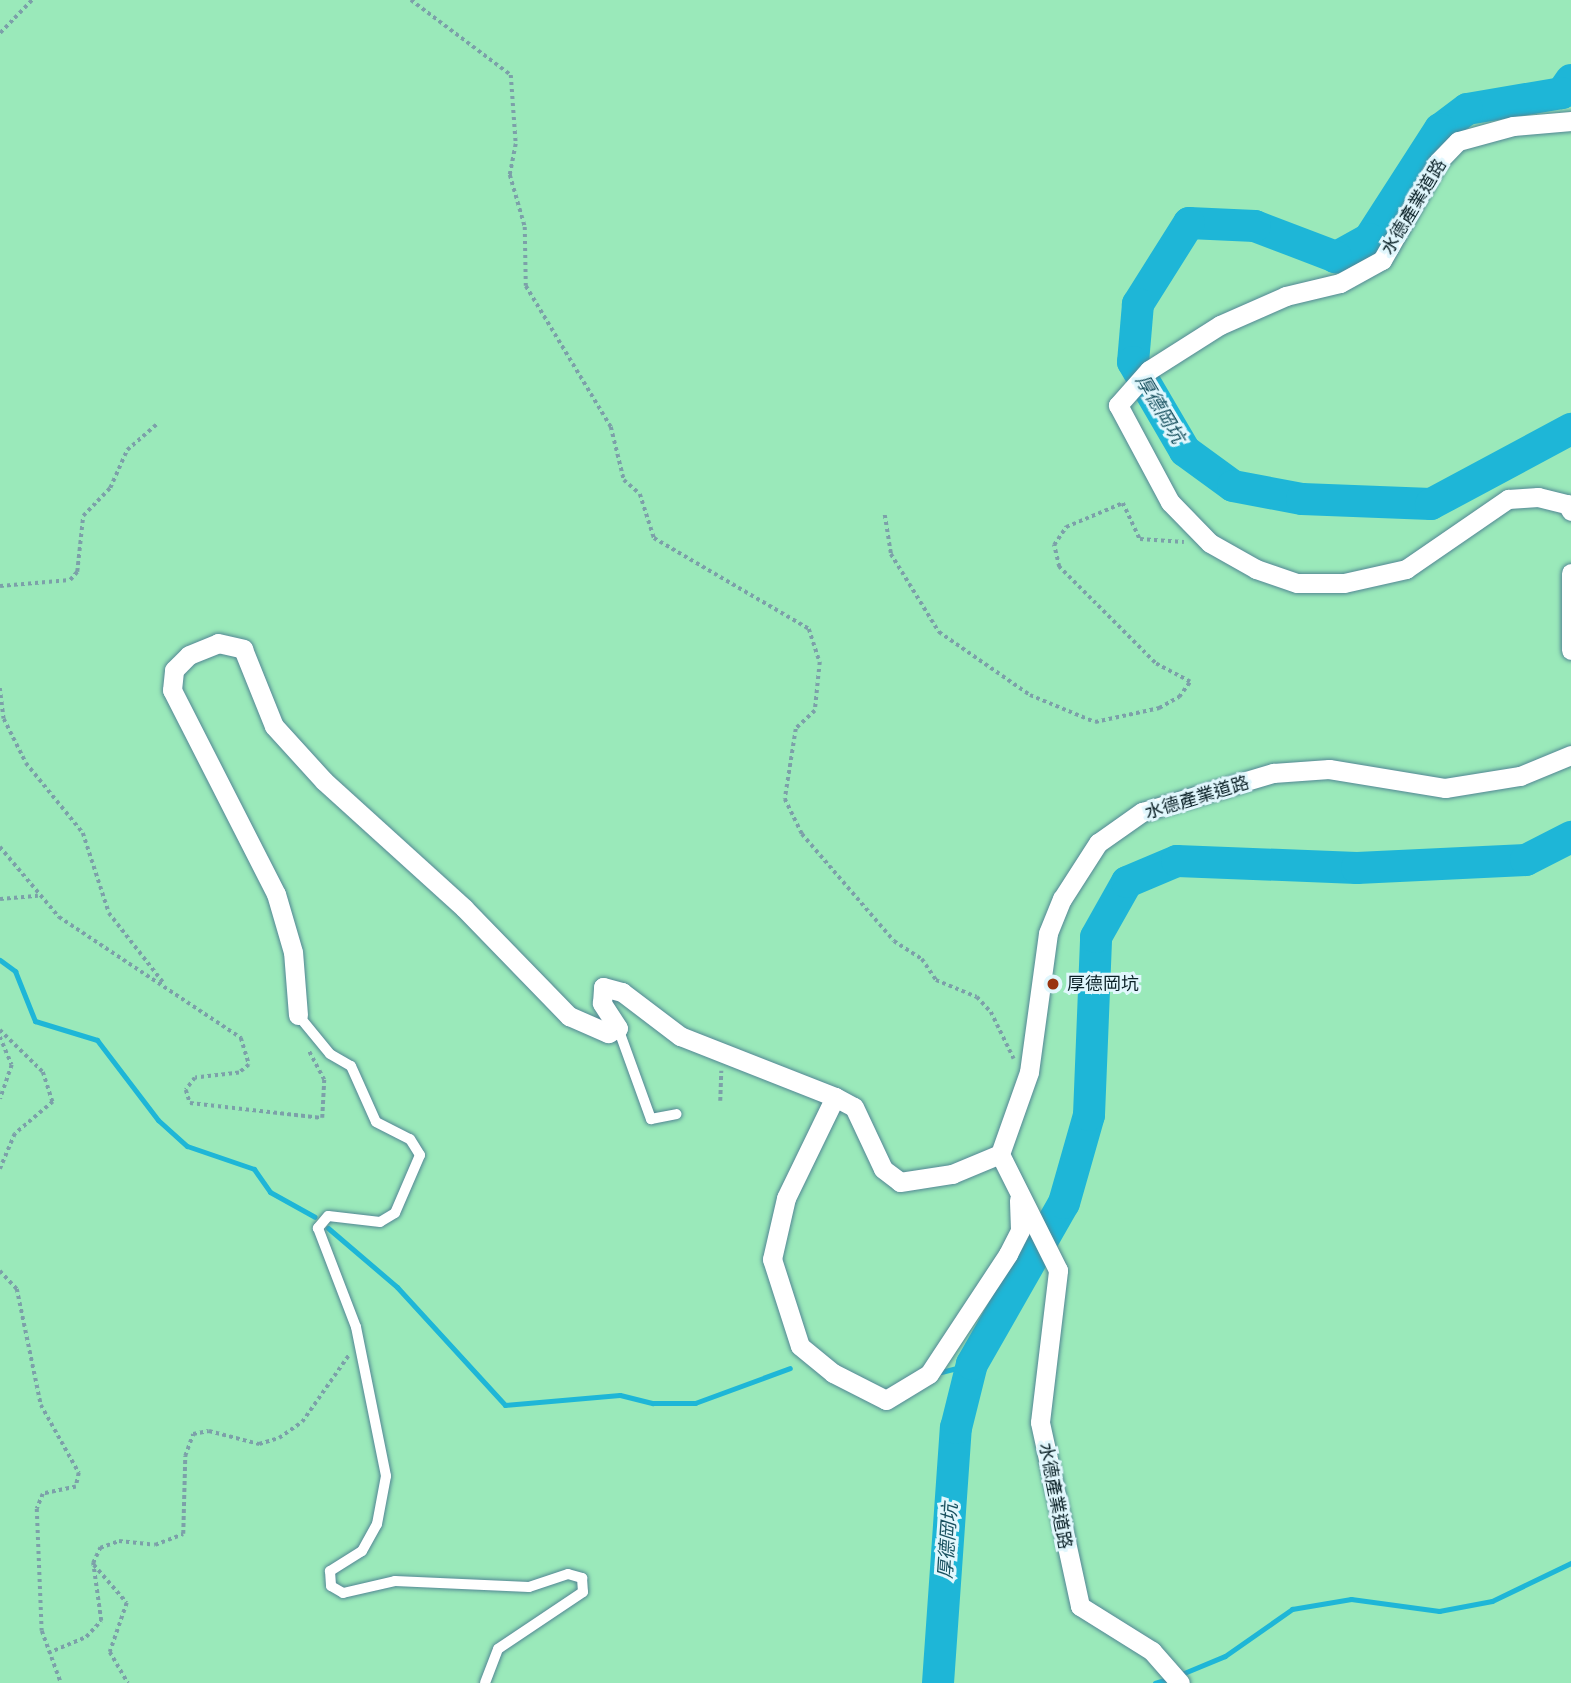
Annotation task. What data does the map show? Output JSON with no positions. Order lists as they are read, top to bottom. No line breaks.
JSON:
{"streets":{"street":["水德產業道路"]},"water":["厚德岡坑"],"places":["厚德岡坑"]}
